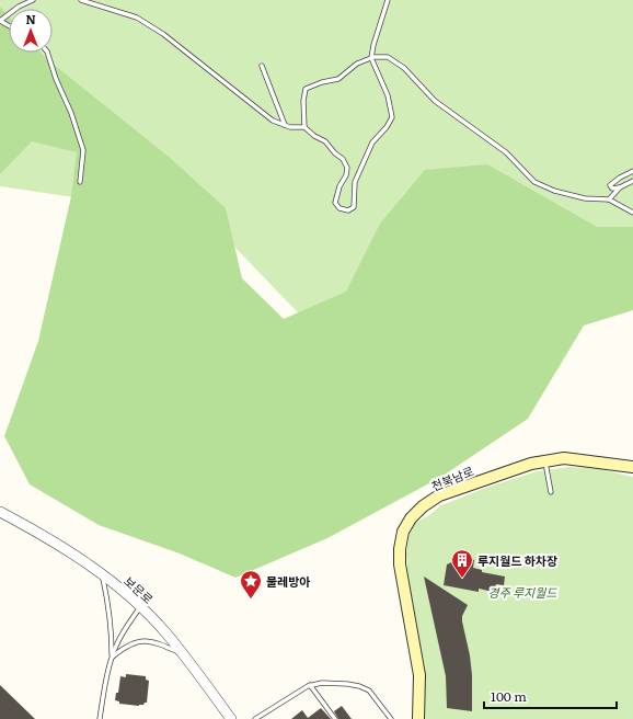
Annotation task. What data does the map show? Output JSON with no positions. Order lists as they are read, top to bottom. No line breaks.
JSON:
{"streets":{"main road":["천북남로"],"street":["보문로"]},"parks":["경주 루지월드"],"places":{"building":["루지월드 하차장"],"place":["물레방아"]},"scale_bar":"100 m","north":"top"}
